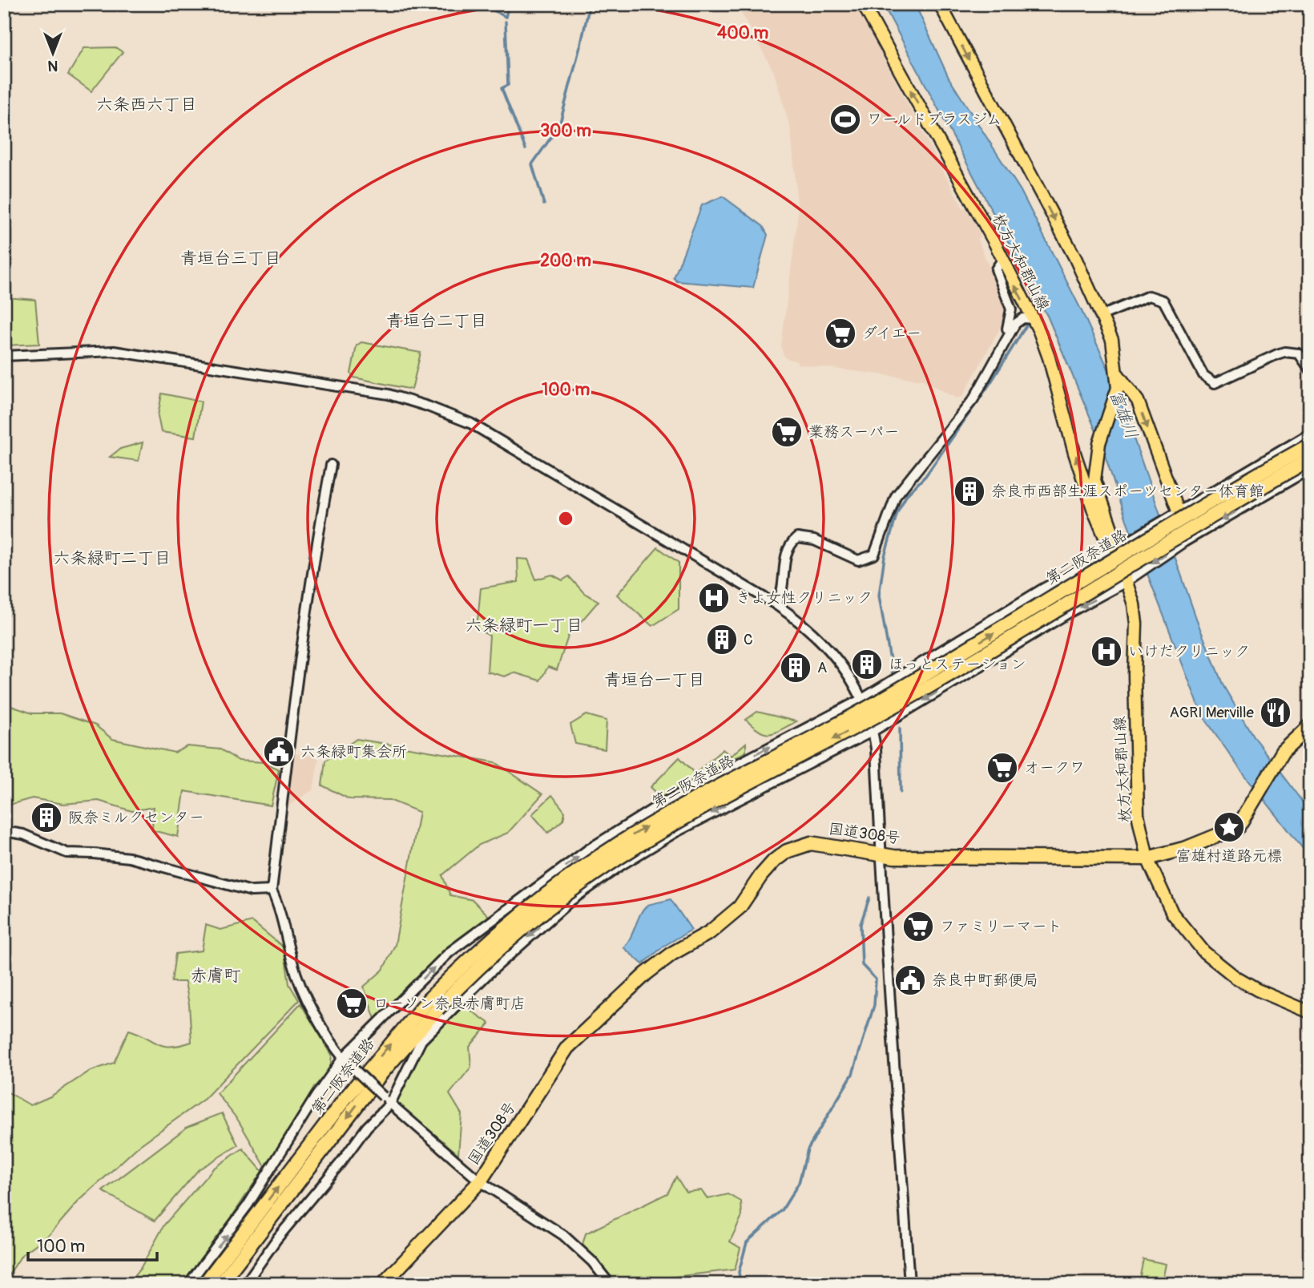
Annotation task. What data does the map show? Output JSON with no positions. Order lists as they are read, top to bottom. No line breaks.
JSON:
{"streets":{"highway":["第二阪奈道路","国道308号"],"main road":["枚方大和郡山線"]},"crossings":[["枚方大和郡山線","国道308号"]],"districts":["六条西六丁目","青垣台三丁目","青垣台二丁目","六条緑町二丁目","六条緑町一丁目","青垣台一丁目","赤膚町"],"water":["富雄川"],"places":{"sports":["ワールドプラスジム"],"supermarket":["ダイエー","業務スーパー","オークワ","ファミリーマート","ローソン奈良赤膚町店"],"building":["奈良市西部生涯スポーツセンター体育館","C","ほっとステーション","A","阪奈ミルクセンター"],"hospital":["きよ女性クリニック","いけだクリニック"],"restaurant":["AGRI Merville"],"public building":["六条緑町集会所","奈良中町郵便局"],"place":["富雄村道路元標"]},"scale_bar":"100 m","north":"bottom","rings":["400 m","300 m","200 m","100 m"]}
